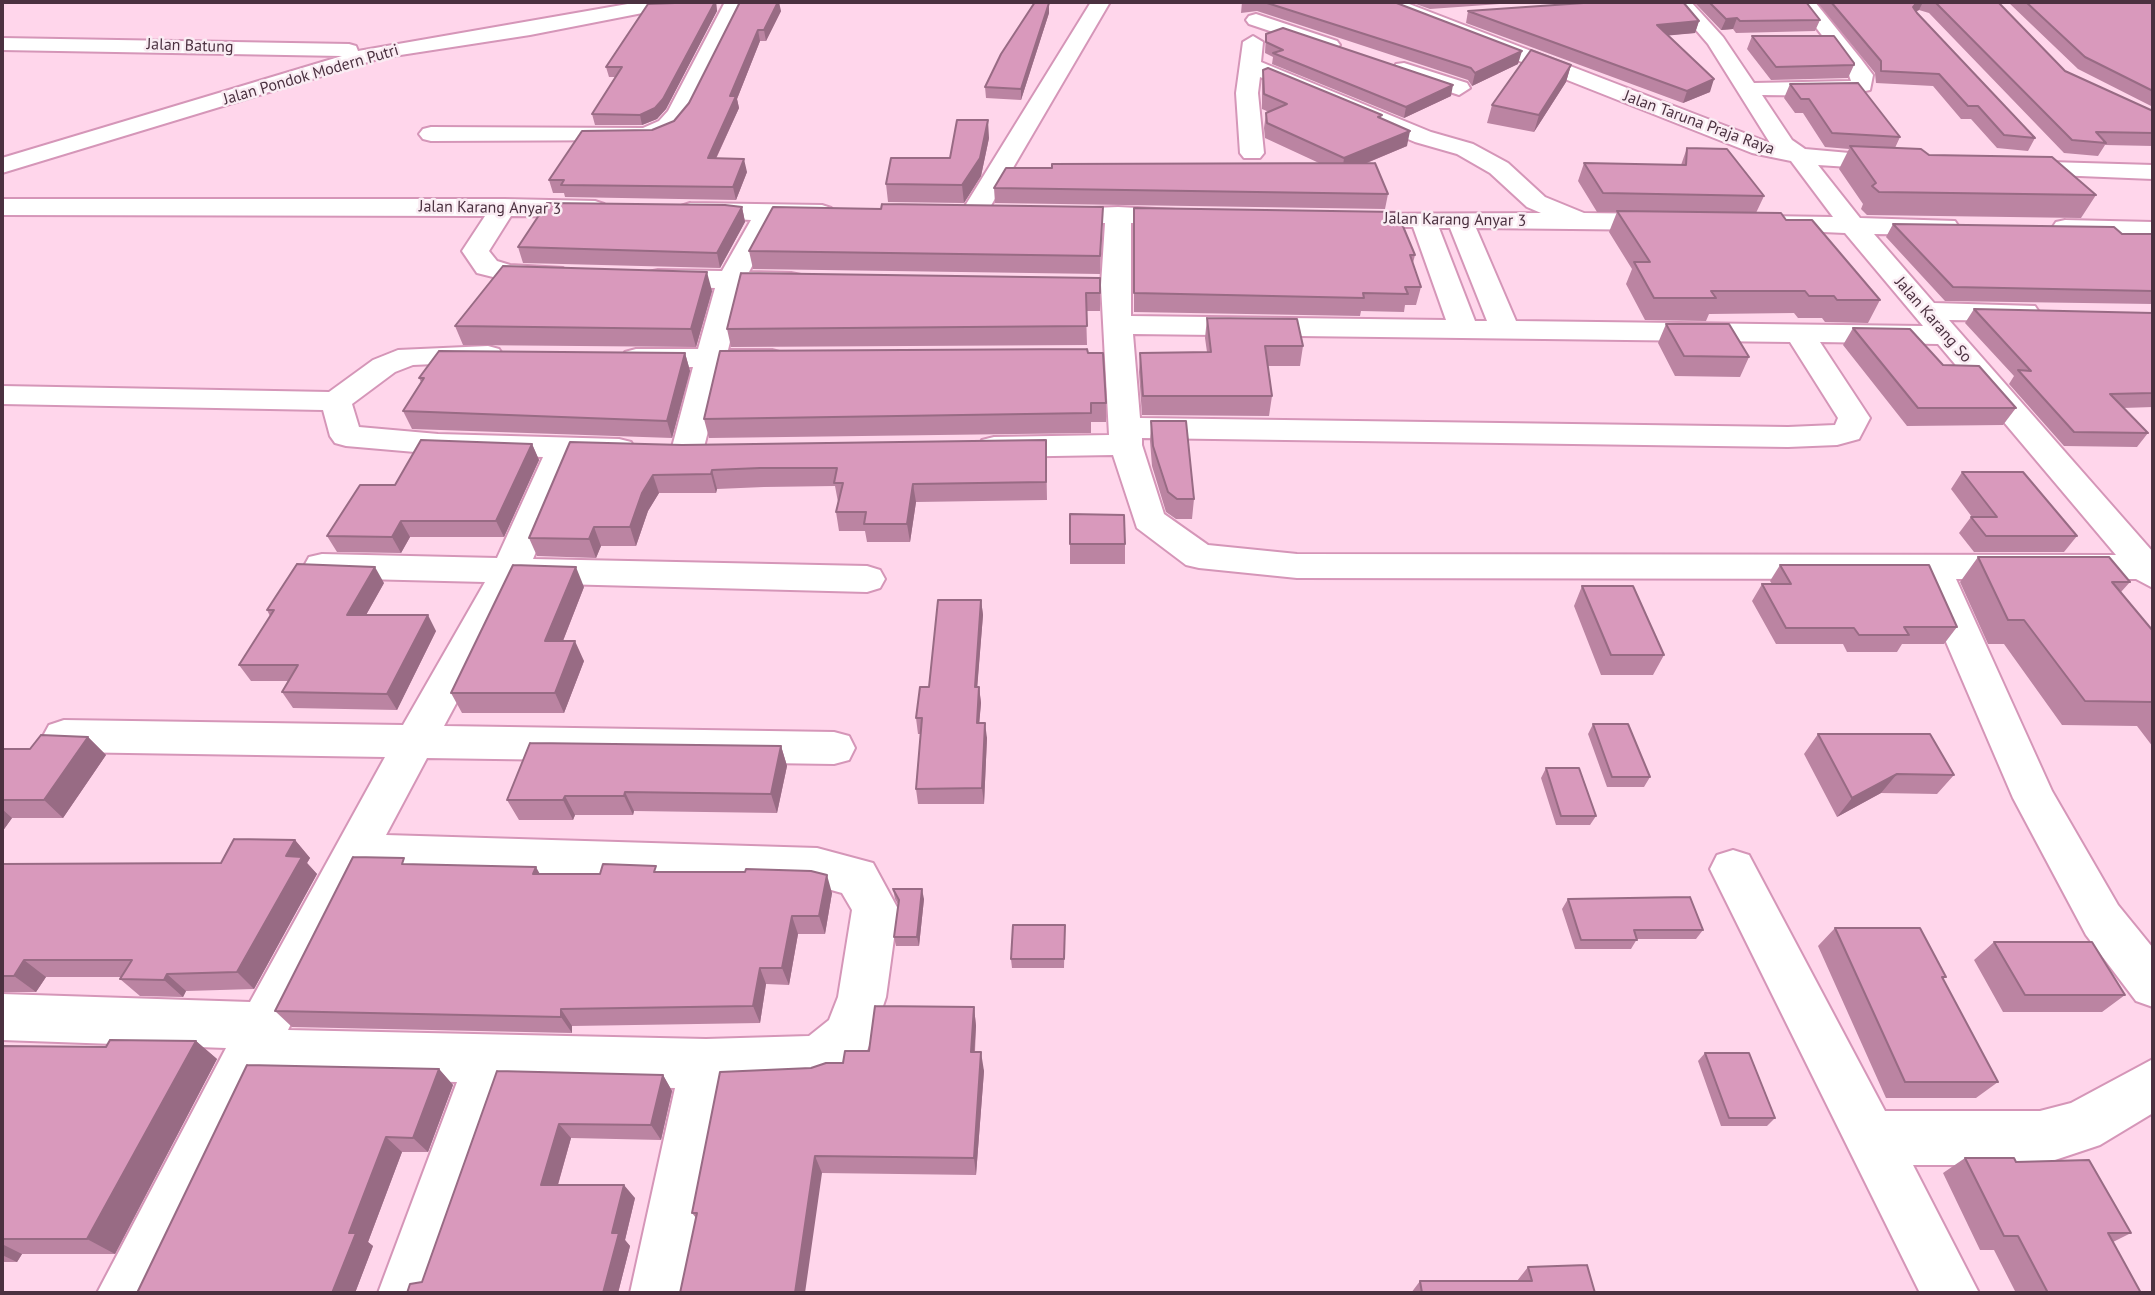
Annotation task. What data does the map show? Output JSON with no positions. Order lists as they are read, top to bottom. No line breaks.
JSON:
{"streets":{"street":["Jalan Batung","Jalan Pondok Modern Putri","Jalan Taruna Praja Raya","Jalan Karang Anyar 3","Jalan Karang So"]},"crossings":[["Jalan Batung","Jalan Pondok Modern Putri"],["Jalan Taruna Praja Raya","Jalan Karang So"]]}
